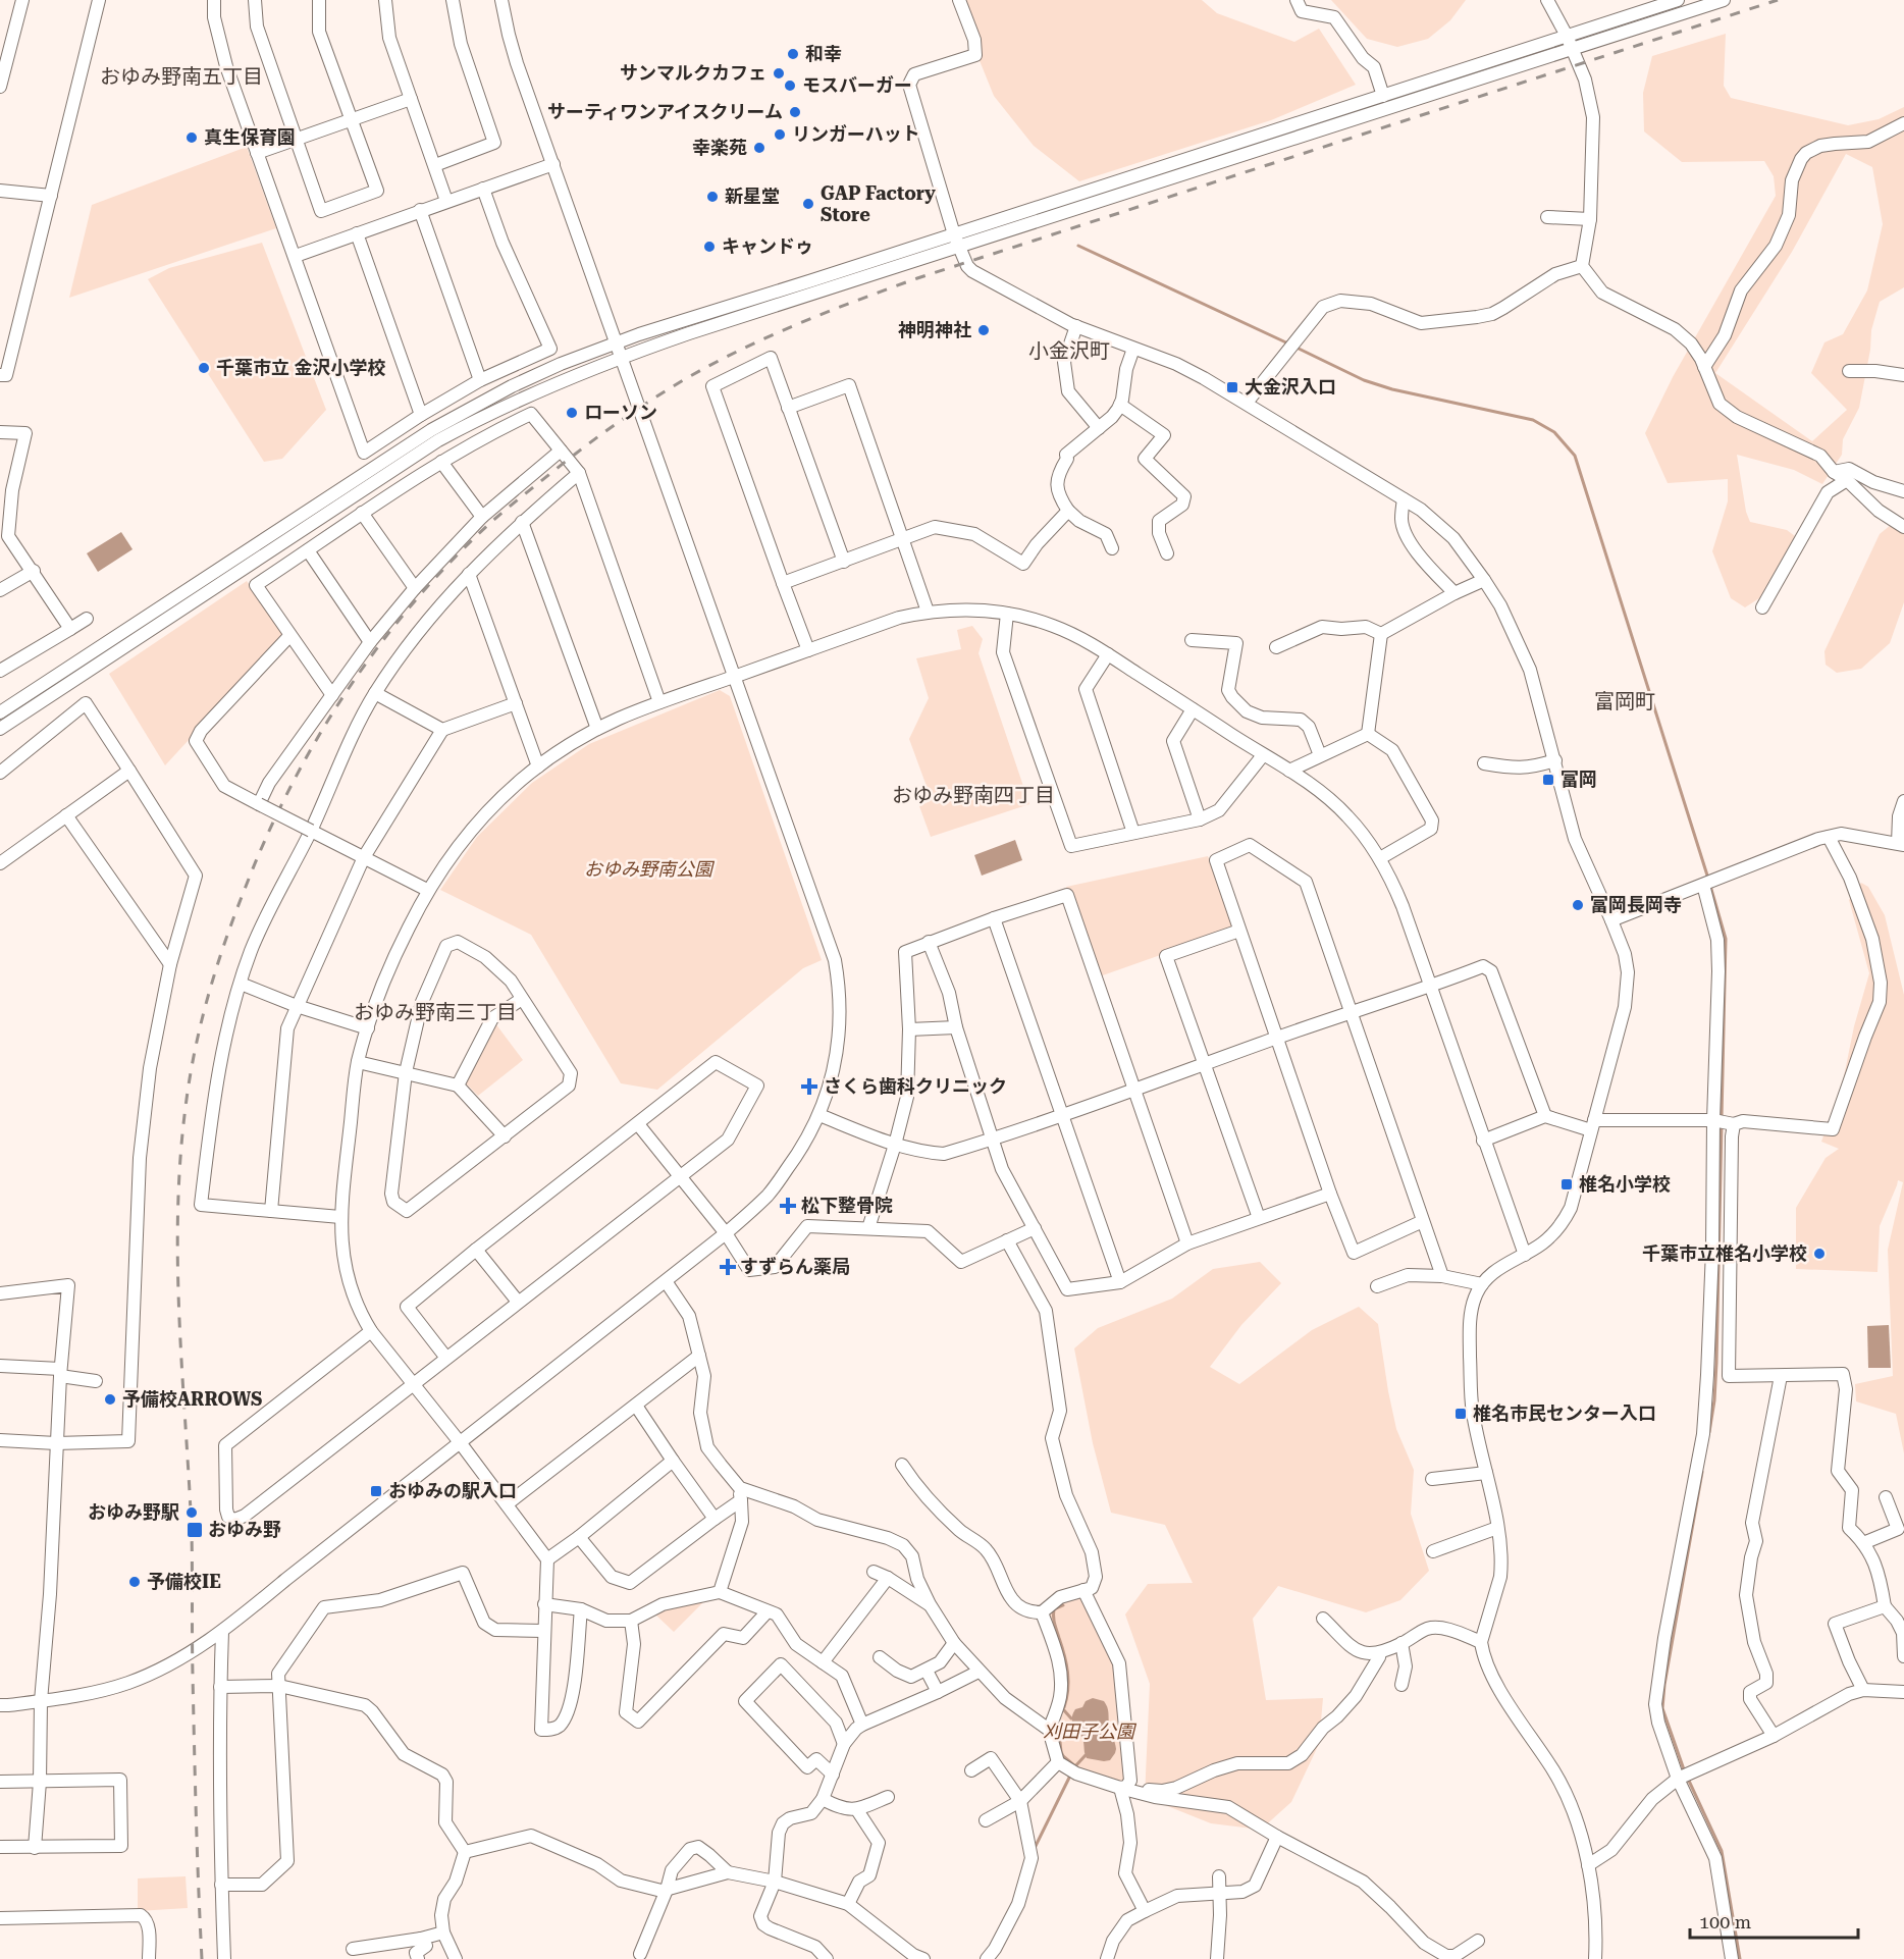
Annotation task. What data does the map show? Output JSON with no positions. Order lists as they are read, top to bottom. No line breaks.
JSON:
{"districts":["おゆみ野南五丁目","小金沢町","富岡町","おゆみ野南四丁目","おゆみ野南三丁目"],"parks":["おゆみ野南公園","刈田子公園"],"places":{"other":["和幸","サンマルクカフェ","モスバーガー","サーティワンアイスクリーム","リンガーハット","真生保育園","幸楽苑","新星堂","GAP Factory Store","キャンドゥ","神明神社","千葉市立 金沢小学校","ローソン","富岡長岡寺","千葉市立椎名小学校","予備校ARROWS","おゆみ野駅","予備校IE"],"transit":["大金沢入口","富岡","椎名小学校","椎名市民センター入口","おゆみの駅入口","おゆみ野"],"health":["さくら歯科クリニック","松下整骨院","すずらん薬局"]},"scale_bar":"100 m"}
